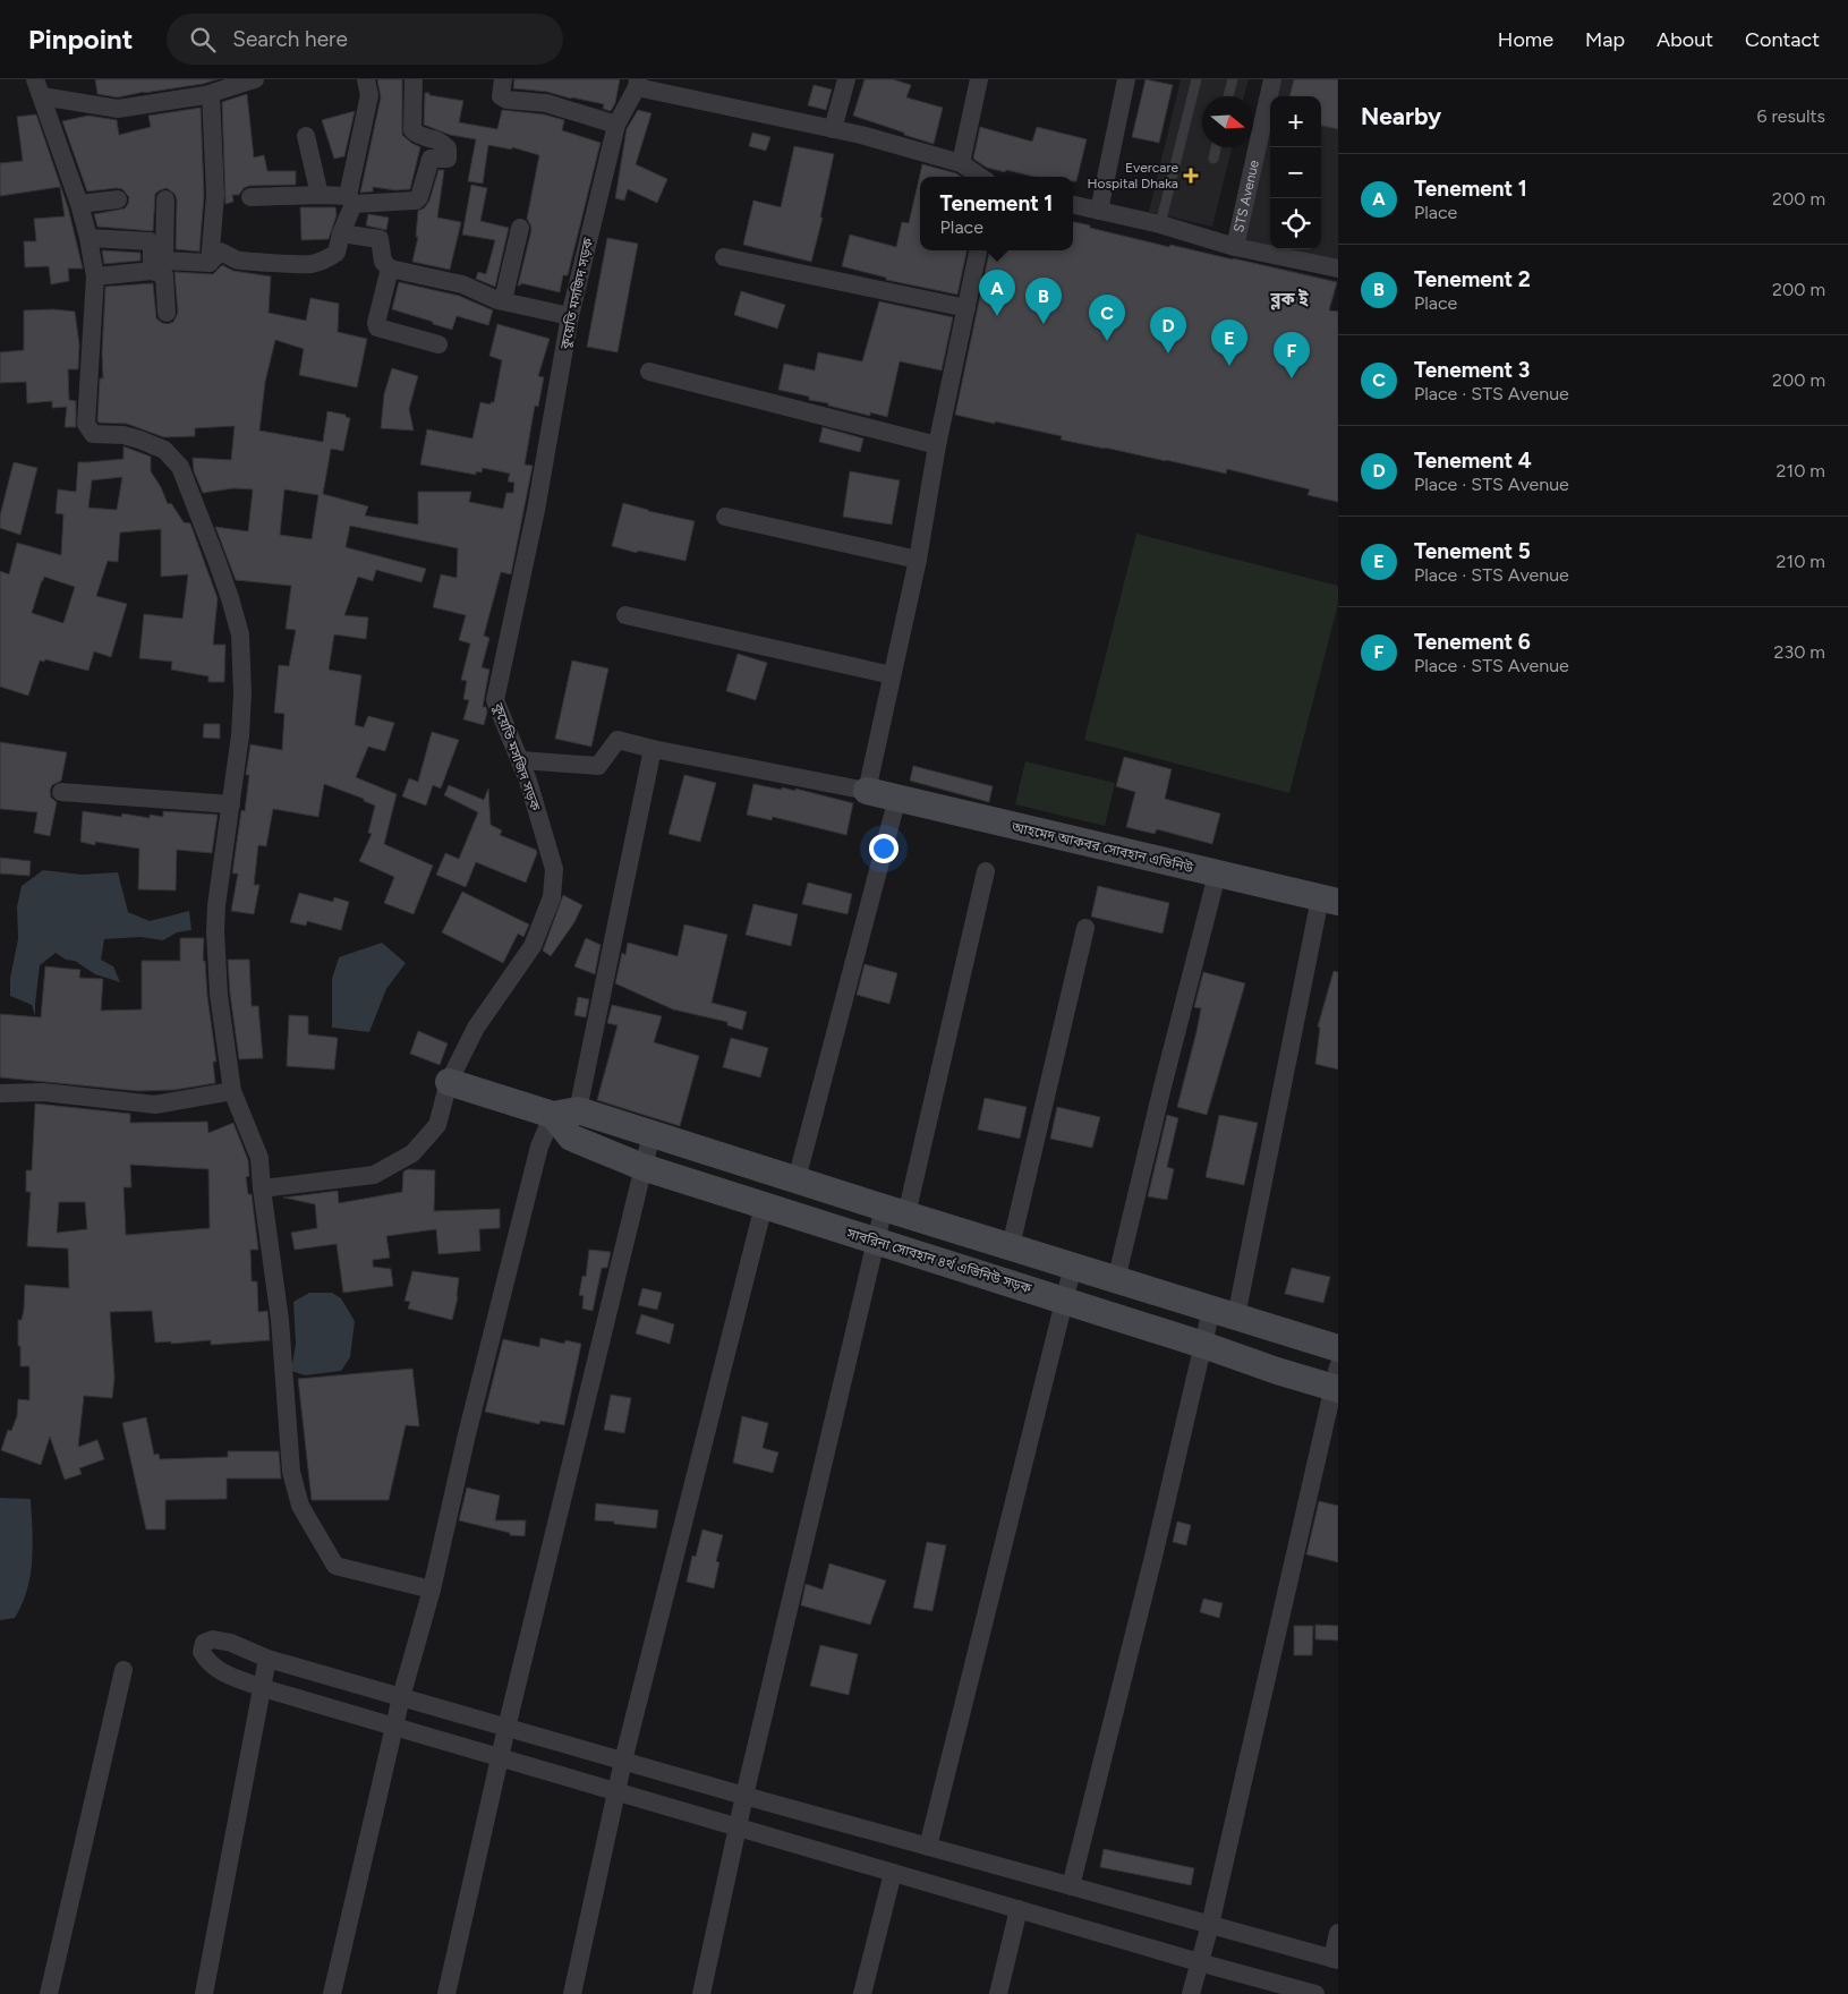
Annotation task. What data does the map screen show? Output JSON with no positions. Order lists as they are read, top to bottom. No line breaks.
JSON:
{"streets":{"street":["STS Avenue","কুয়েতি মসজিদ সড়ক","আহমেদ আকবর সোবহান এভিনিউ","সাবরিনা সোবহান ৪র্থ এভিনিউ সড়ক"]},"districts":["ব্লক ই"],"places":{"health":["Evercare Hospital Dhaka"]},"north":"right","page":{"header":"Pinpoint","search":"Search here","nav":["Home","Map","About","Contact"],"heading":["Nearby","6 results"],"map_buttons":["+","−"],"list":[{"mark":"A","name":"Tenement 1","note":"Place","value":"200 m"},{"mark":"B","name":"Tenement 2","note":"Place","value":"200 m"},{"mark":"C","name":"Tenement 3","note":"Place · STS Avenue","value":"200 m"},{"mark":"D","name":"Tenement 4","note":"Place · STS Avenue","value":"210 m"},{"mark":"E","name":"Tenement 5","note":"Place · STS Avenue","value":"210 m"},{"mark":"F","name":"Tenement 6","note":"Place · STS Avenue","value":"230 m"}],"popup":["Tenement 1","Place"],"pins":["A","B","C","D","E","F"]}}
